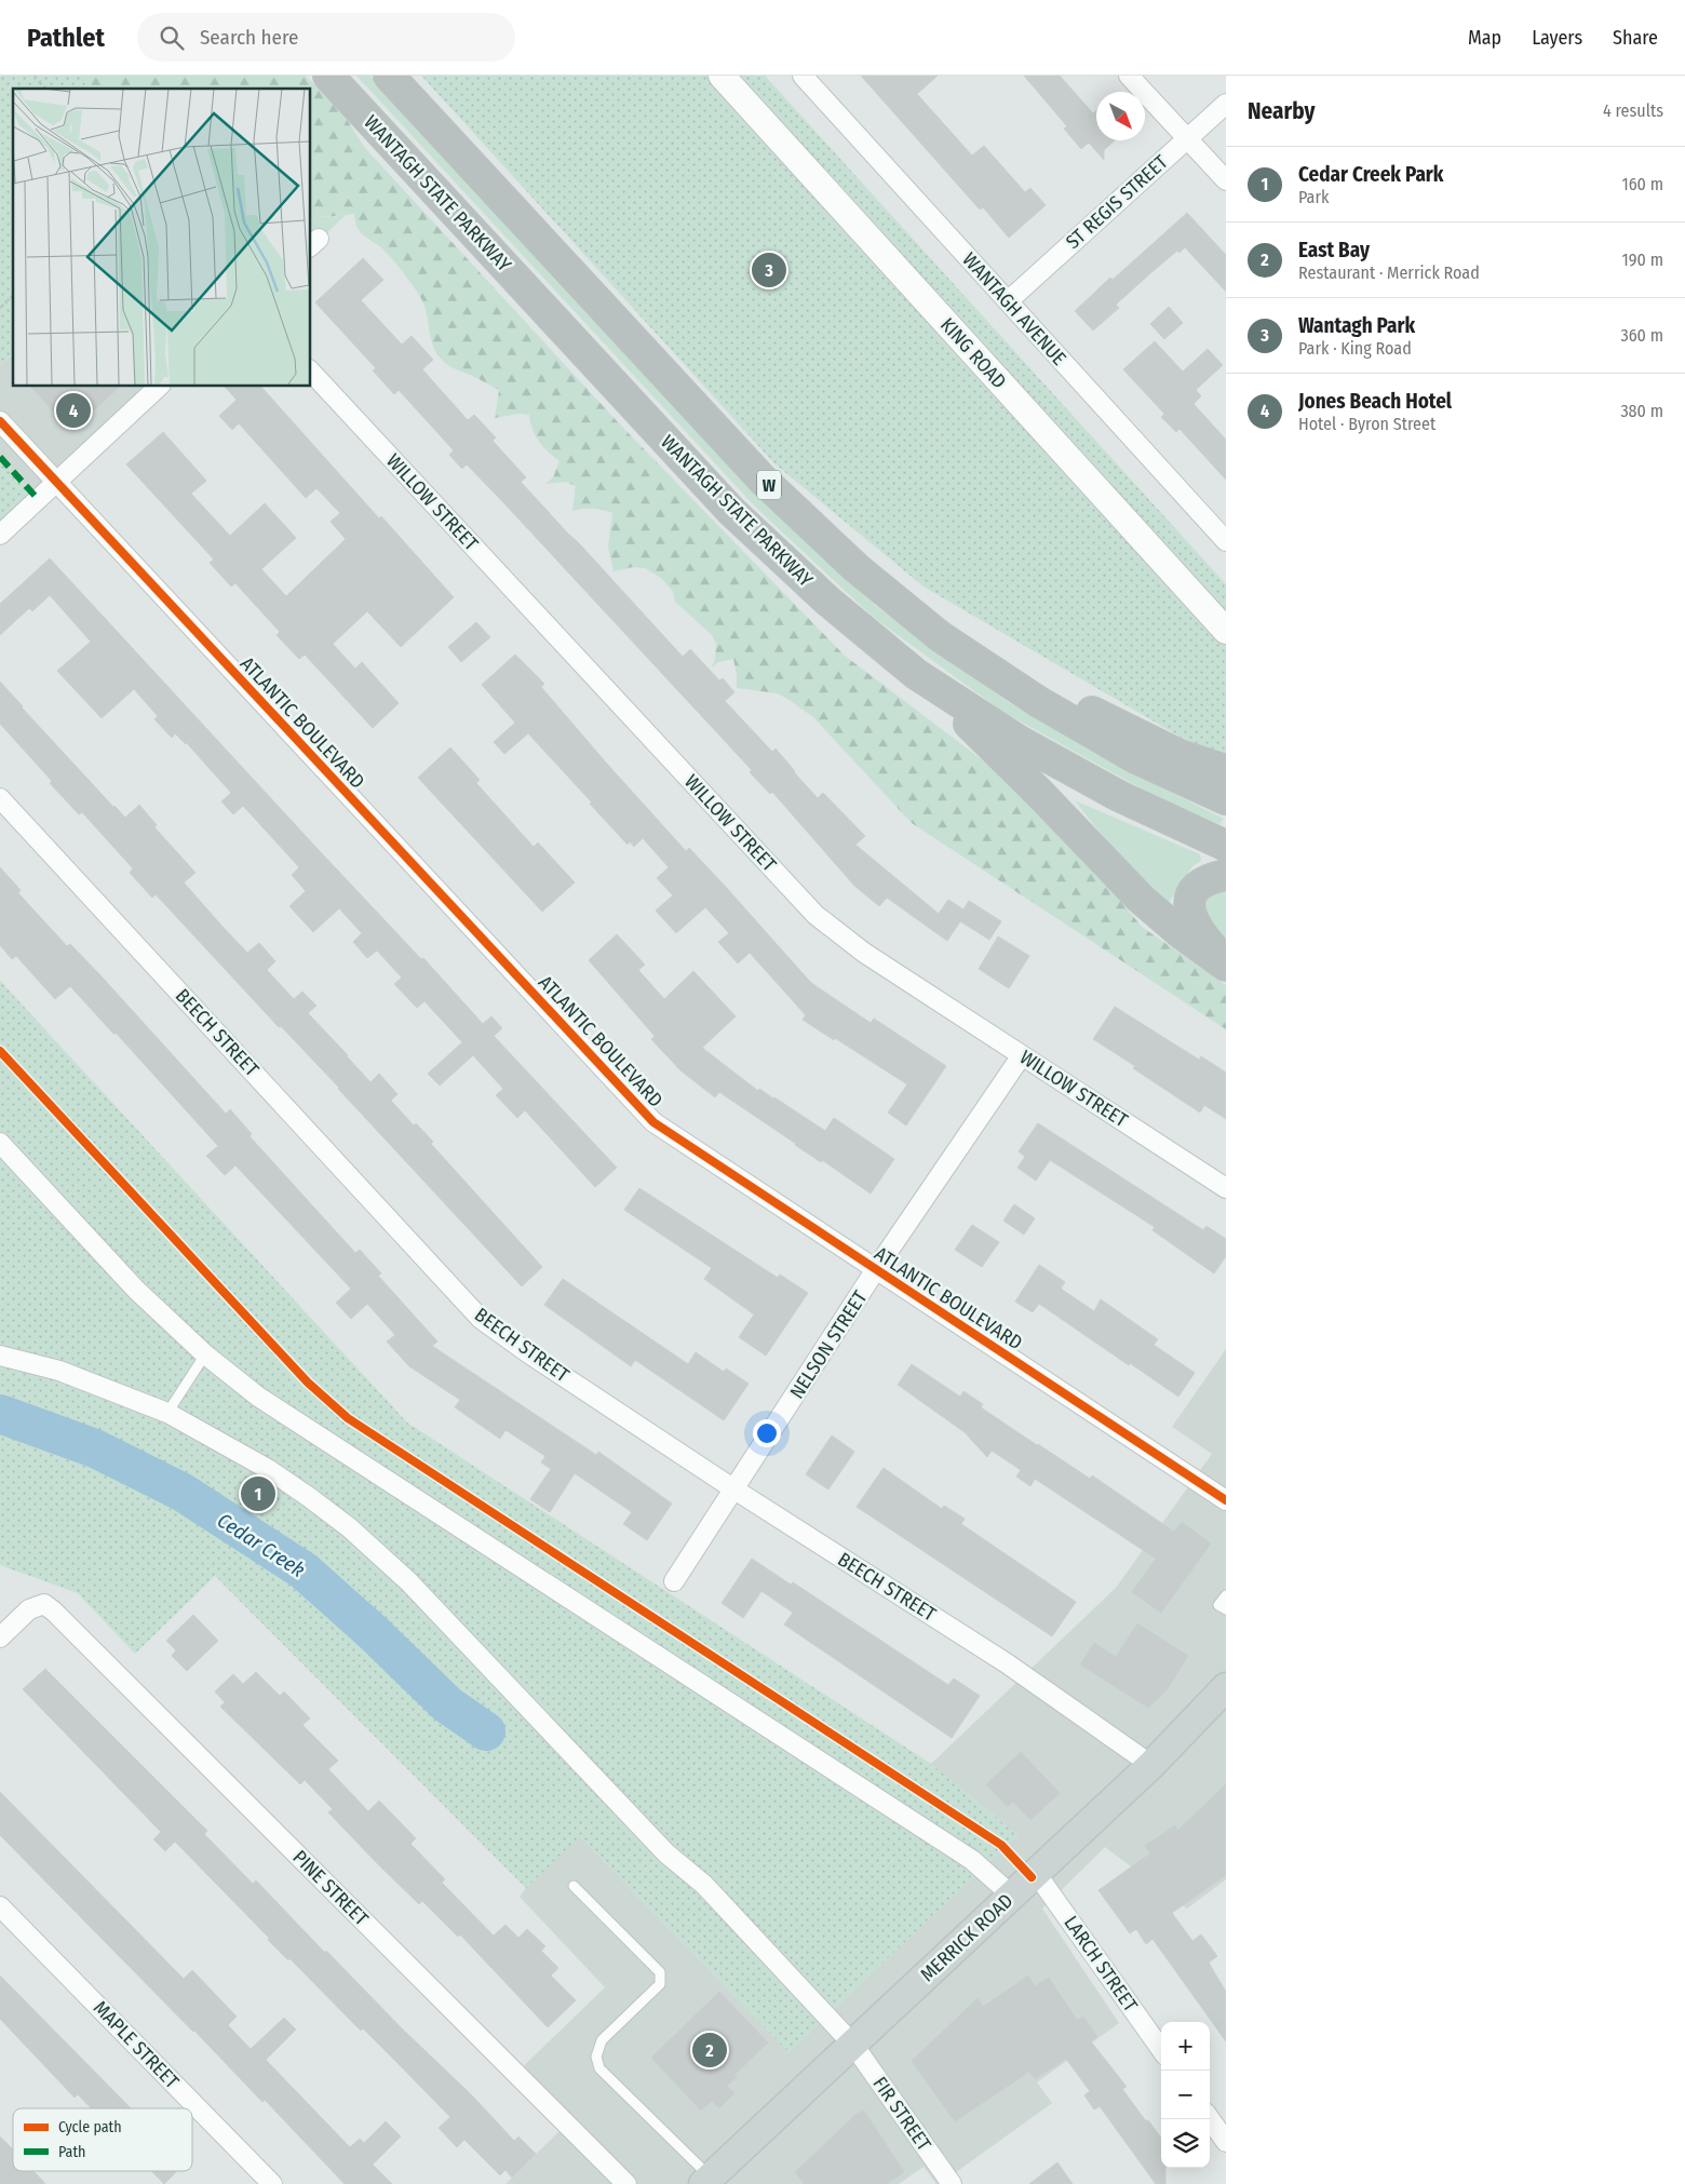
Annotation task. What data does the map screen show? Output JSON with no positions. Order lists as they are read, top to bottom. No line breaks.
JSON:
{"streets":{"highway":["WANTAGH STATE PARKWAY","W"],"main road":["MERRICK ROAD"],"street":["ST REGIS STREET","WANTAGH AVENUE","KING ROAD","WILLOW STREET","ATLANTIC BOULEVARD","BEECH STREET","NELSON STREET","PINE STREET","LARCH STREET","MAPLE STREET","FIR STREET"]},"crossings":[["ST REGIS STREET","WANTAGH AVENUE"],["WILLOW STREET","NELSON STREET"],["ATLANTIC BOULEVARD","NELSON STREET"],["BEECH STREET","NELSON STREET"],["BEECH STREET","MERRICK ROAD"],["MERRICK ROAD","LARCH STREET"],["MERRICK ROAD","FIR STREET"]],"water":["Cedar Creek"],"legend":["Cycle path","Path"],"north":"bottom right","page":{"header":"Pathlet","search":"Search here","nav":["Map","Layers","Share"],"heading":["Nearby","4 results"],"list":[{"mark":"1","name":"Cedar Creek Park","note":"Park","value":"160 m"},{"mark":"2","name":"East Bay","note":"Restaurant · Merrick Road","value":"190 m"},{"mark":"3","name":"Wantagh Park","note":"Park · King Road","value":"360 m"},{"mark":"4","name":"Jones Beach Hotel","note":"Hotel · Byron Street","value":"380 m"}],"pins":["3","4","1","2"],"map_buttons":["+","−"]}}
